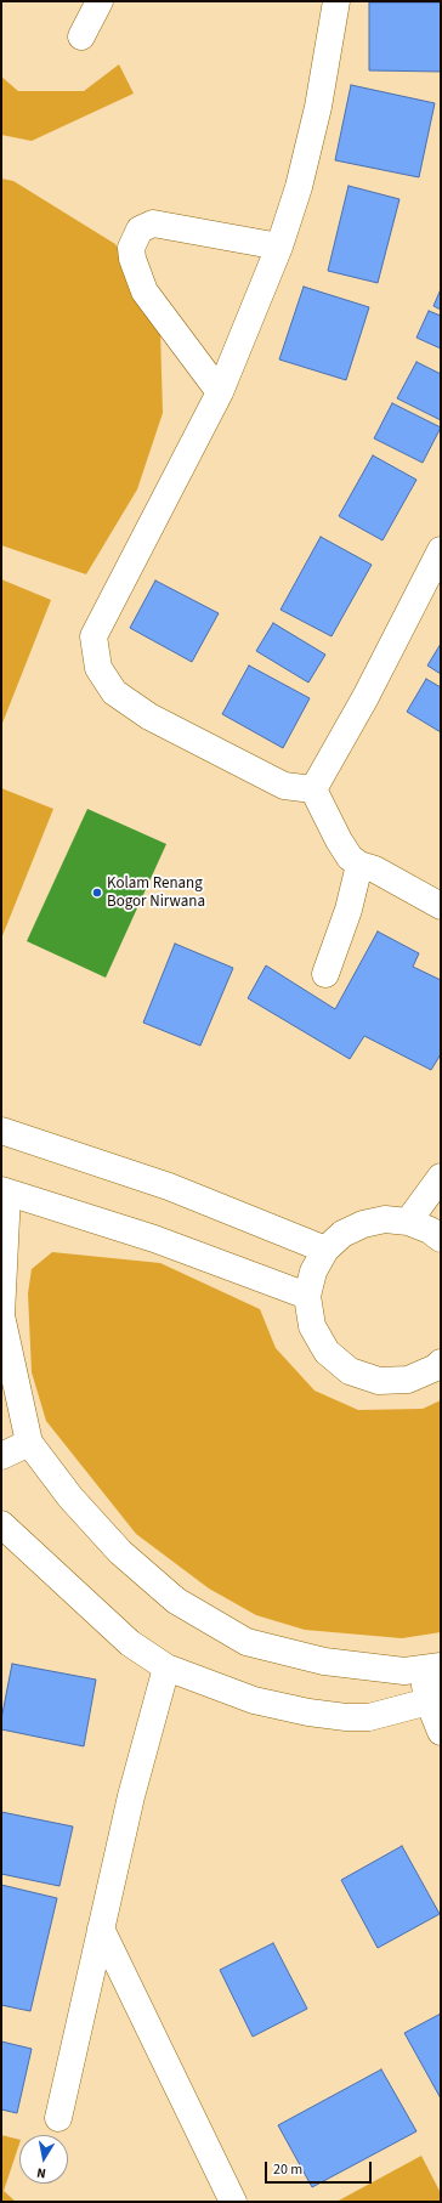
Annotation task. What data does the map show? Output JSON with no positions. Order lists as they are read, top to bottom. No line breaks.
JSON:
{"places":["Kolam Renang Bogor Nirwana"],"scale_bar":"20 m","north":"bottom"}
